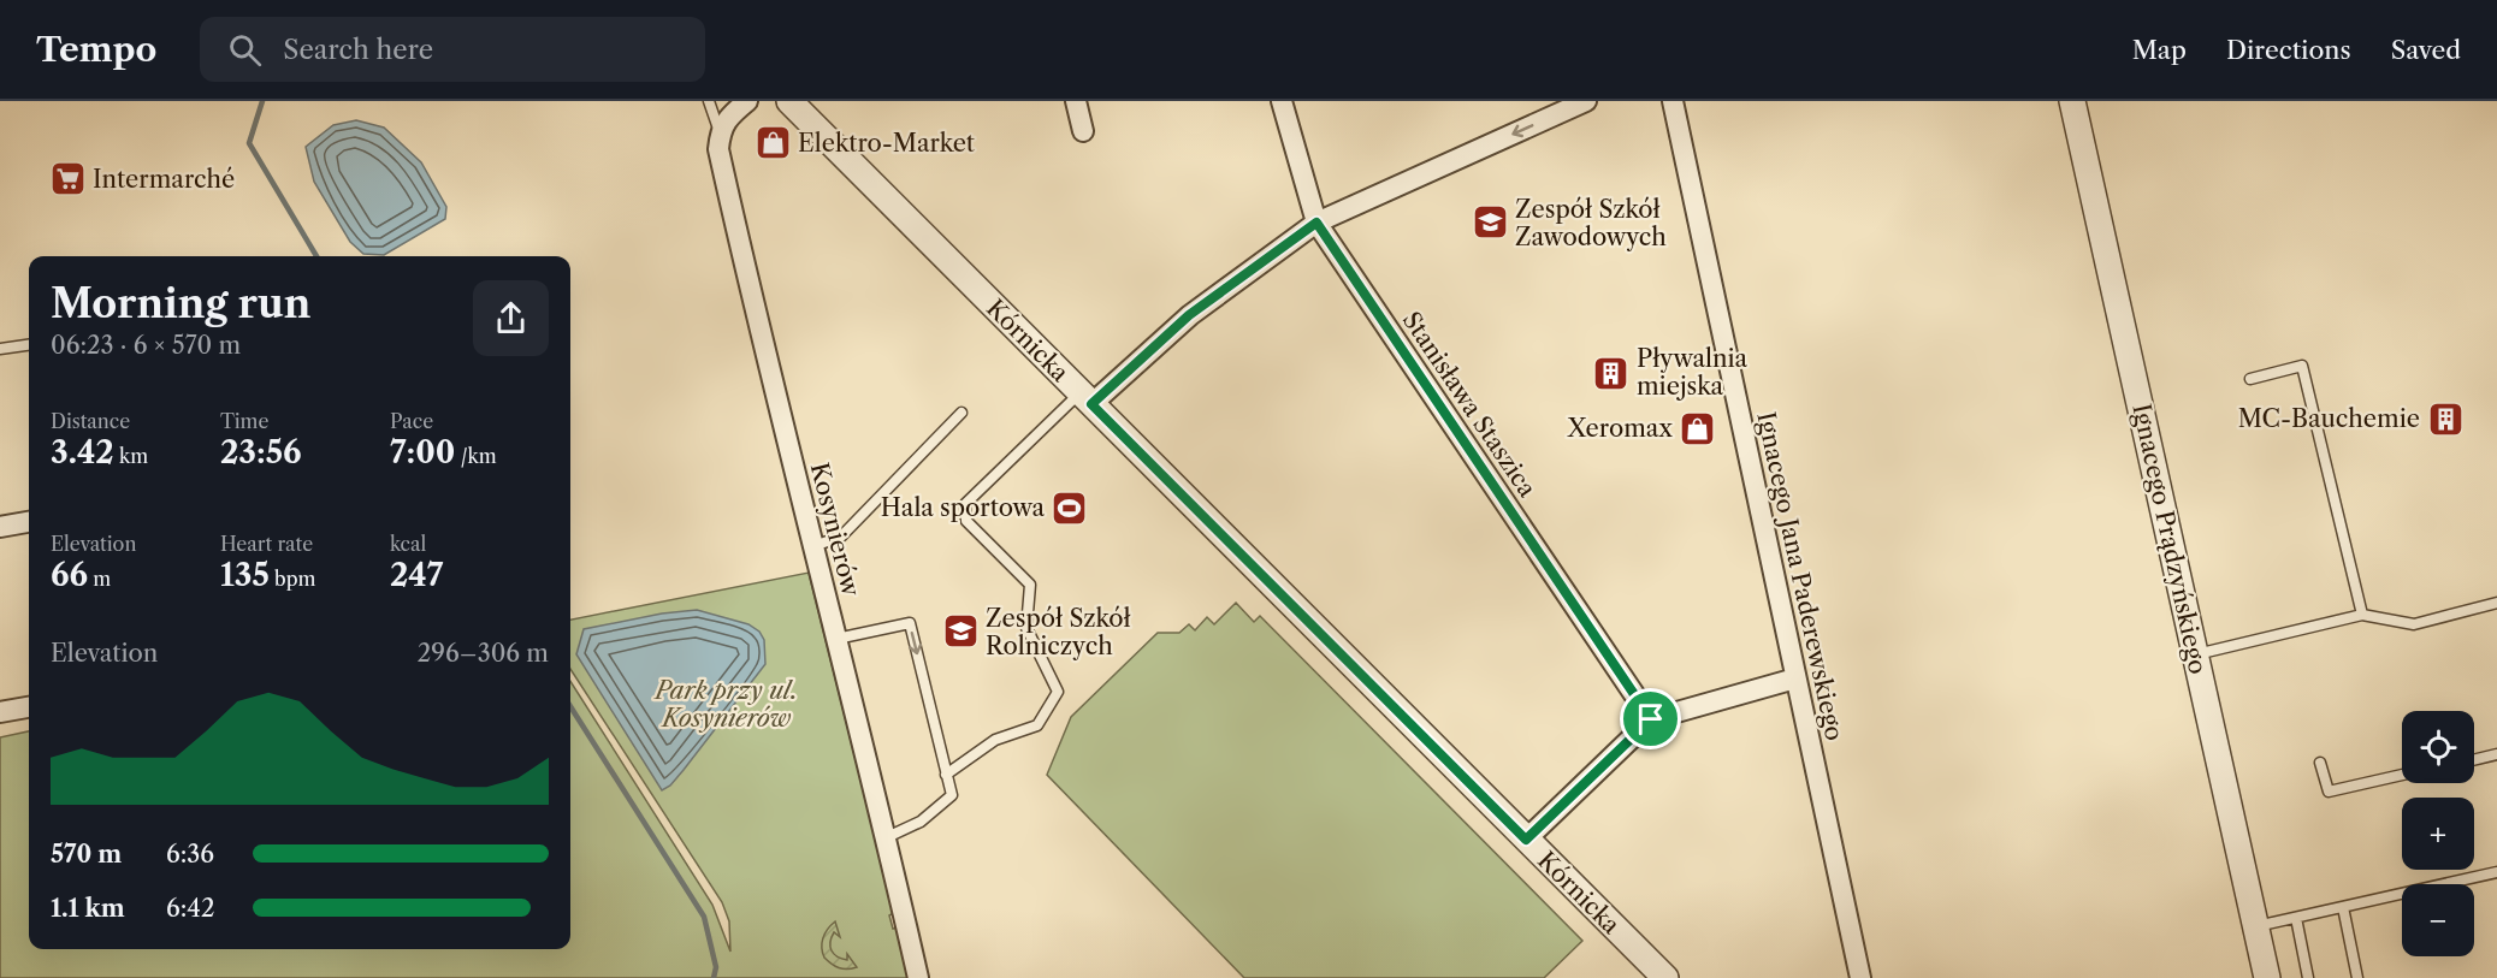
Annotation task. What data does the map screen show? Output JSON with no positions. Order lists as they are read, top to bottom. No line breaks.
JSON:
{"streets":{"street":["Kórnicka","Stanisława Staszica","Kosynierów","Ignacego Prądzyńskiego","Ignacego Jana Paderewskiego"]},"parks":["Park przy ul. Kosynierów"],"places":{"shop":["Elektro-Market","Xeromax"],"supermarket":["Intermarché"],"school or university":["Zespół Szkół Zawodowych","Zespół Szkół Rolniczych"],"building":["Pływalnia miejska","MC-Bauchemie"],"sports":["Hala sportowa"]},"page":{"header":"Tempo","search":"Search here","nav":["Map","Directions","Saved"],"heading":["Morning run","06:23 · 6 × 570 m"],"stats":[["Distance","3.42 km"],["Time","23:56"],["Pace","7:00 /km"],["Elevation","66 m"],["Heart rate","135 bpm"],["kcal","247"]],"chart":["Elevation","296–306 m"],"map_buttons":["+","−"],"list":[{"name":"570 m","note":"6:36"},{"name":"1.1 km","note":"6:42"}]}}
